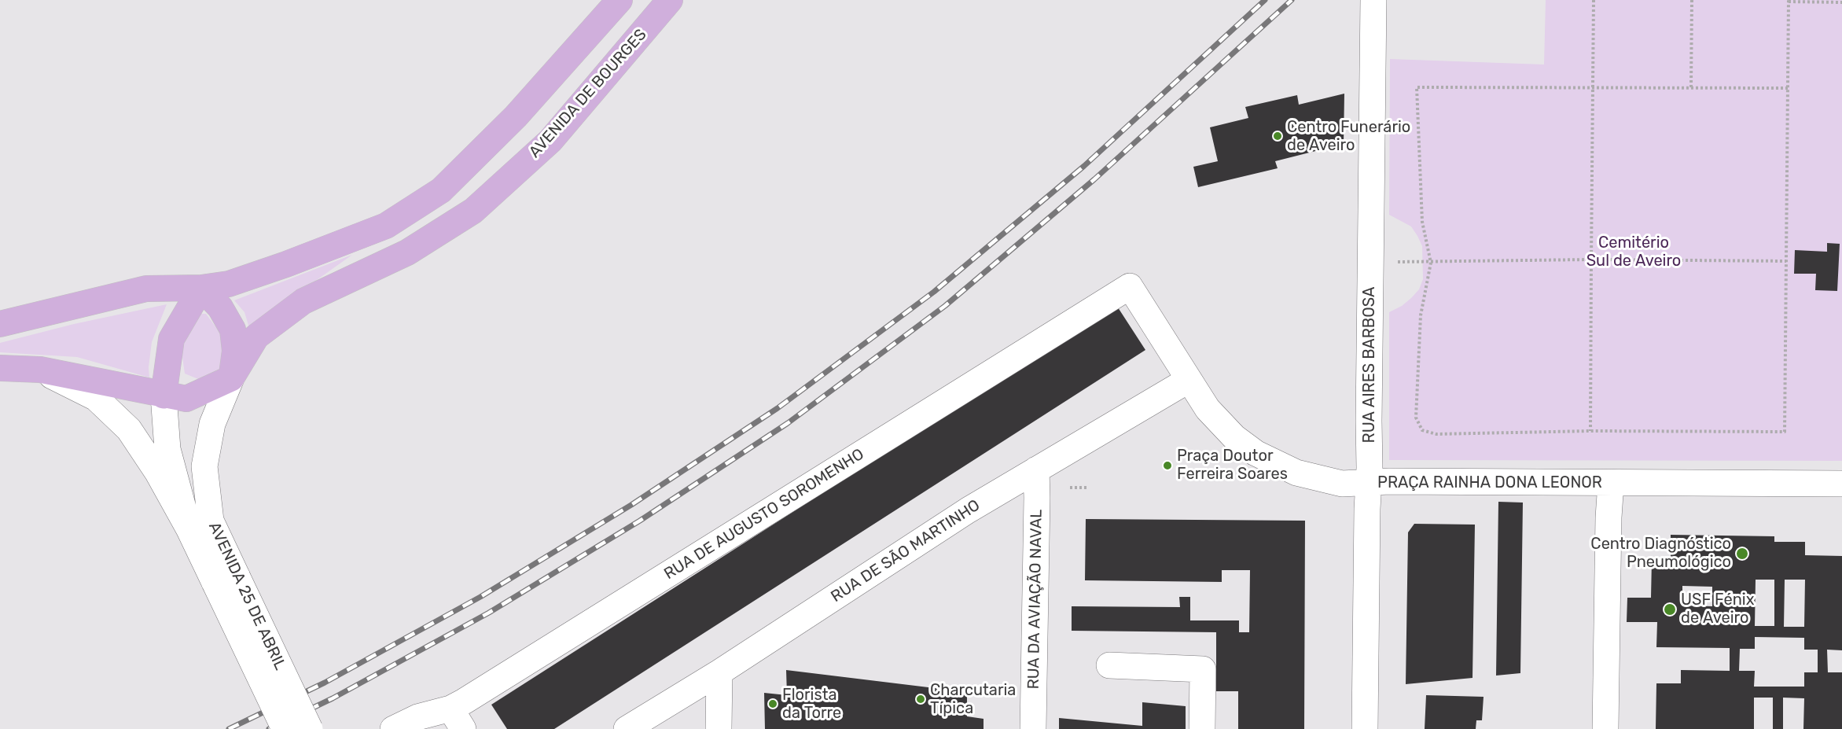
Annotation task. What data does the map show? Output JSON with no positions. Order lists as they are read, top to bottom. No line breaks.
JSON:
{"streets":{"main road":["AVENIDA DE BOURGES"],"street":["RUA AIRES BARBOSA","PRAÇA RAINHA DONA LEONOR","RUA DE AUGUSTO SOROMENHO","RUA DE SÃO MARTINHO","AVENIDA 25 DE ABRIL","RUA DA AVIAÇÃO NAVAL"]},"crossings":[["AVENIDA DE BOURGES","AVENIDA 25 DE ABRIL"],["RUA AIRES BARBOSA","PRAÇA RAINHA DONA LEONOR"],["RUA DE AUGUSTO SOROMENHO","RUA DE SÃO MARTINHO"],["RUA DE SÃO MARTINHO","RUA DA AVIAÇÃO NAVAL"]],"parks":["Cemitério Sul de Aveiro"],"places":["Centro Funerário de Aveiro","Praça Doutor Ferreira Soares","Centro Diagnóstico Pneumológico","USF Fénix de Aveiro","Charcutaria Típica","Florista da Torre"]}
